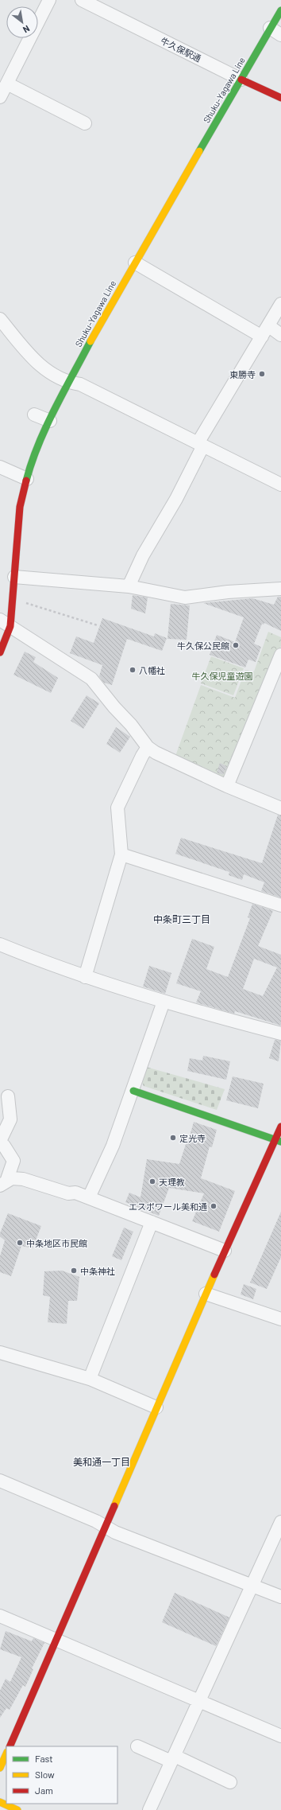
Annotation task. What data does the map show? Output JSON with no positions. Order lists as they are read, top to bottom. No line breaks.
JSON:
{"streets":{"street":["牛久保駅通","Shuku-Yagawa Line"]},"crossings":[["牛久保駅通","Shuku-Yagawa Line"]],"districts":["中条町三丁目","美和通一丁目"],"parks":["牛久保児童遊園"],"places":["東勝寺","牛久保公民館","八幡社","定光寺","天理教","エスポワール美和通","中条地区市民館","中条神社"],"legend":["Fast","Slow","Jam"],"north":"bottom right"}
